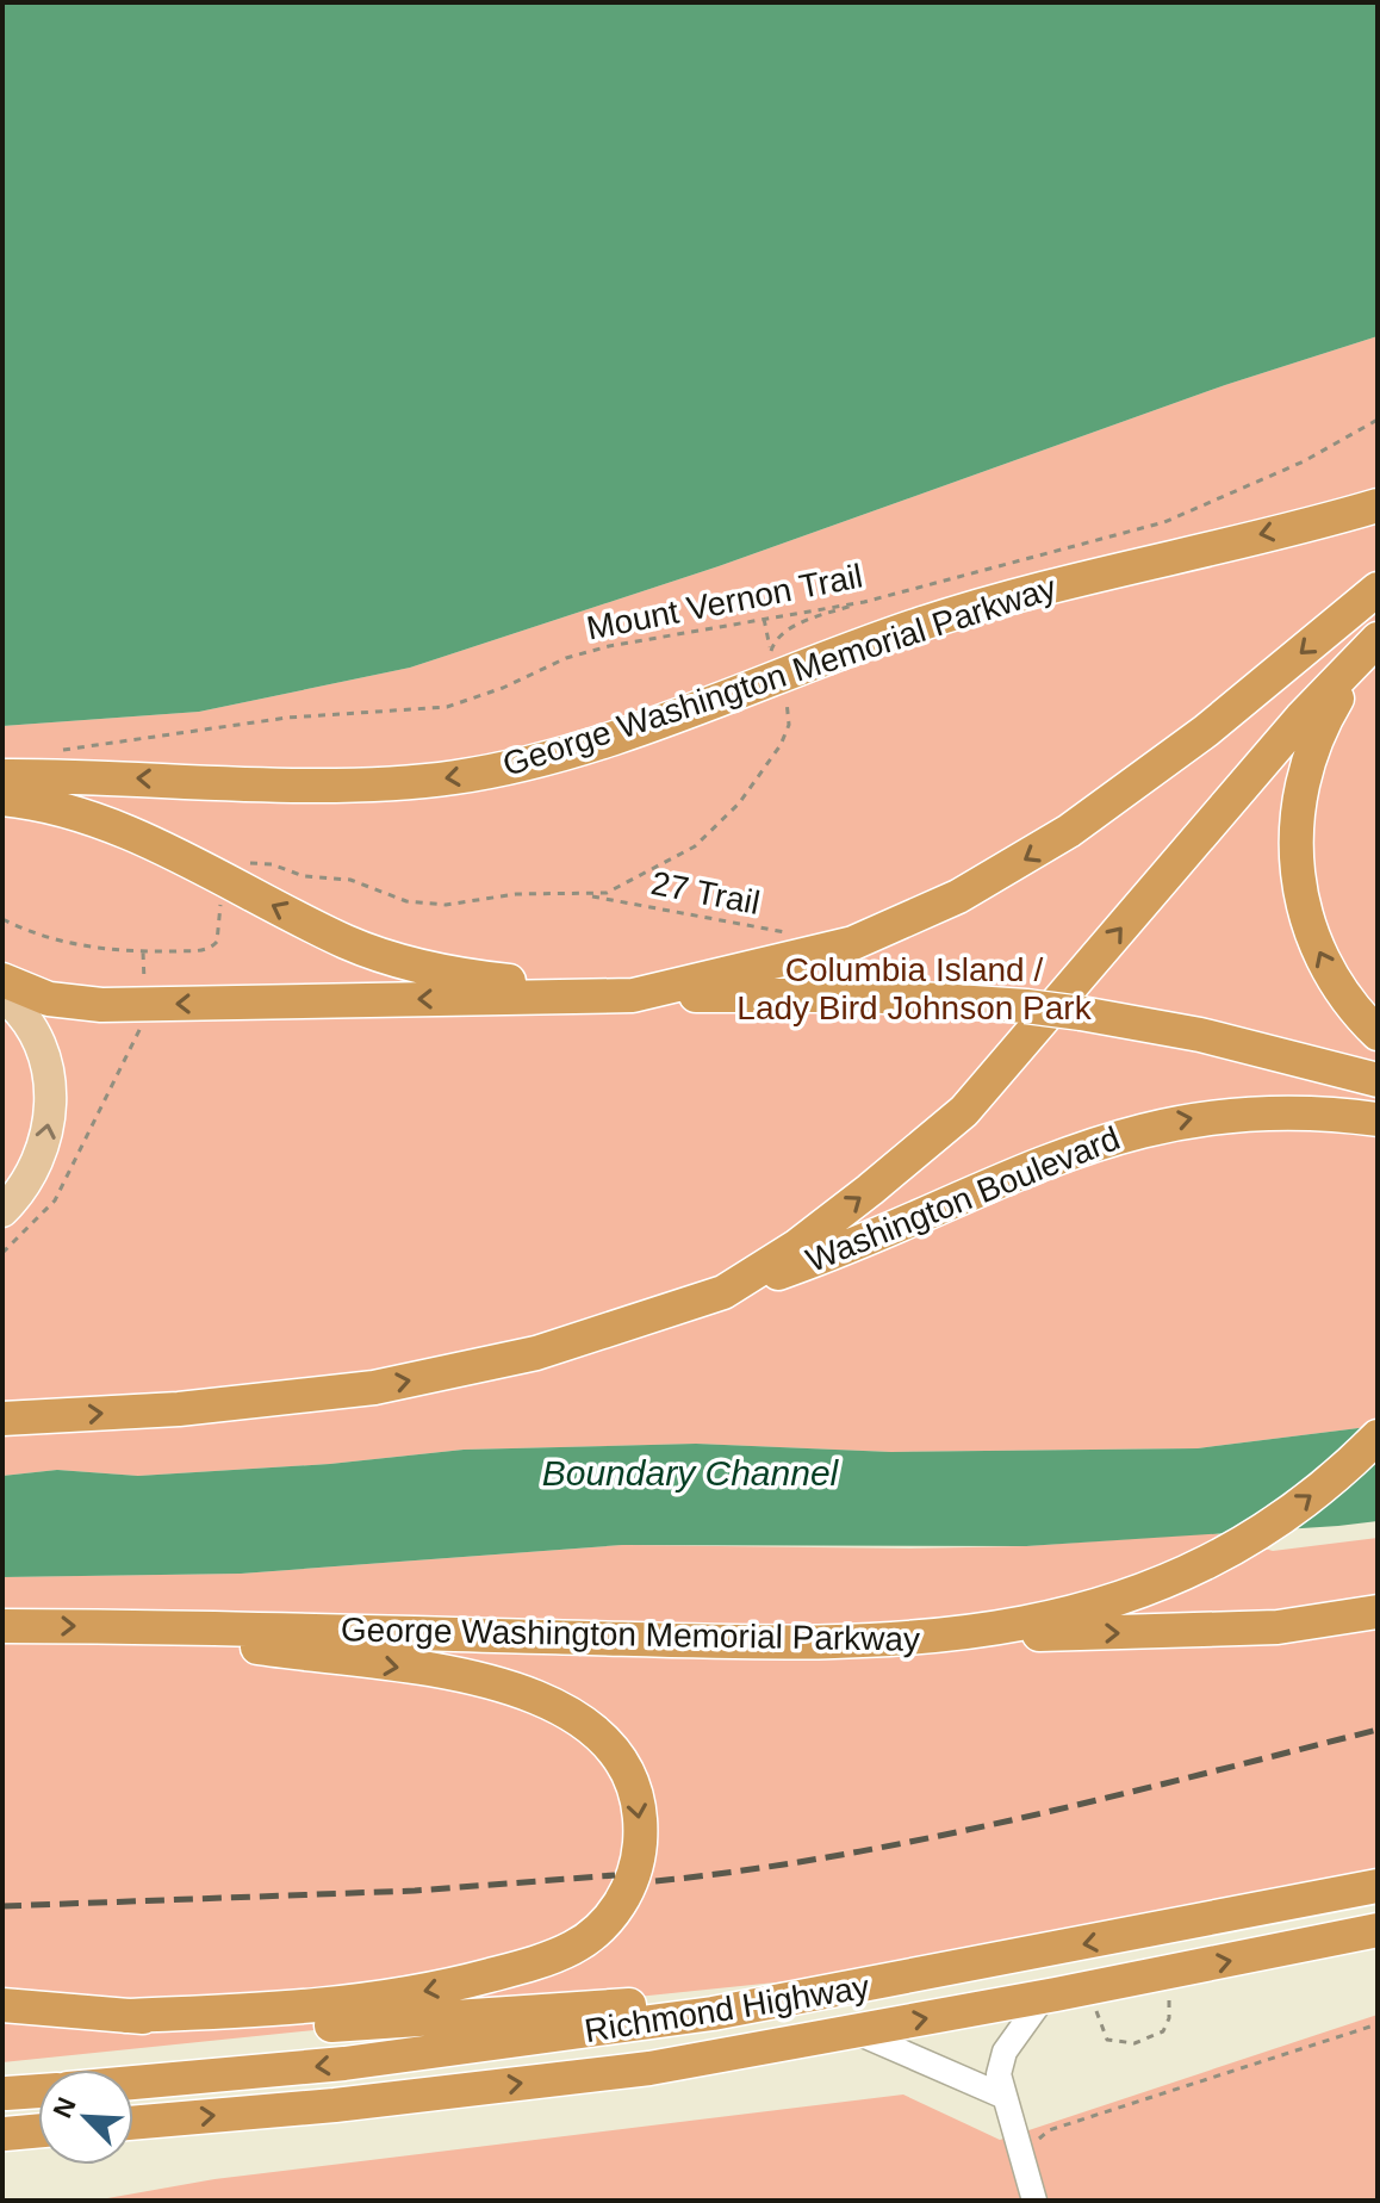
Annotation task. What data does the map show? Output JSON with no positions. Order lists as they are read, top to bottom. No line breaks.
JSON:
{"streets":{"highway":["George Washington Memorial Parkway","Washington Boulevard","Richmond Highway"],"path":["Mount Vernon Trail","27 Trail"]},"water":["Boundary Channel"],"parks":["Columbia Island / Lady Bird Johnson Park"],"north":"top left"}
